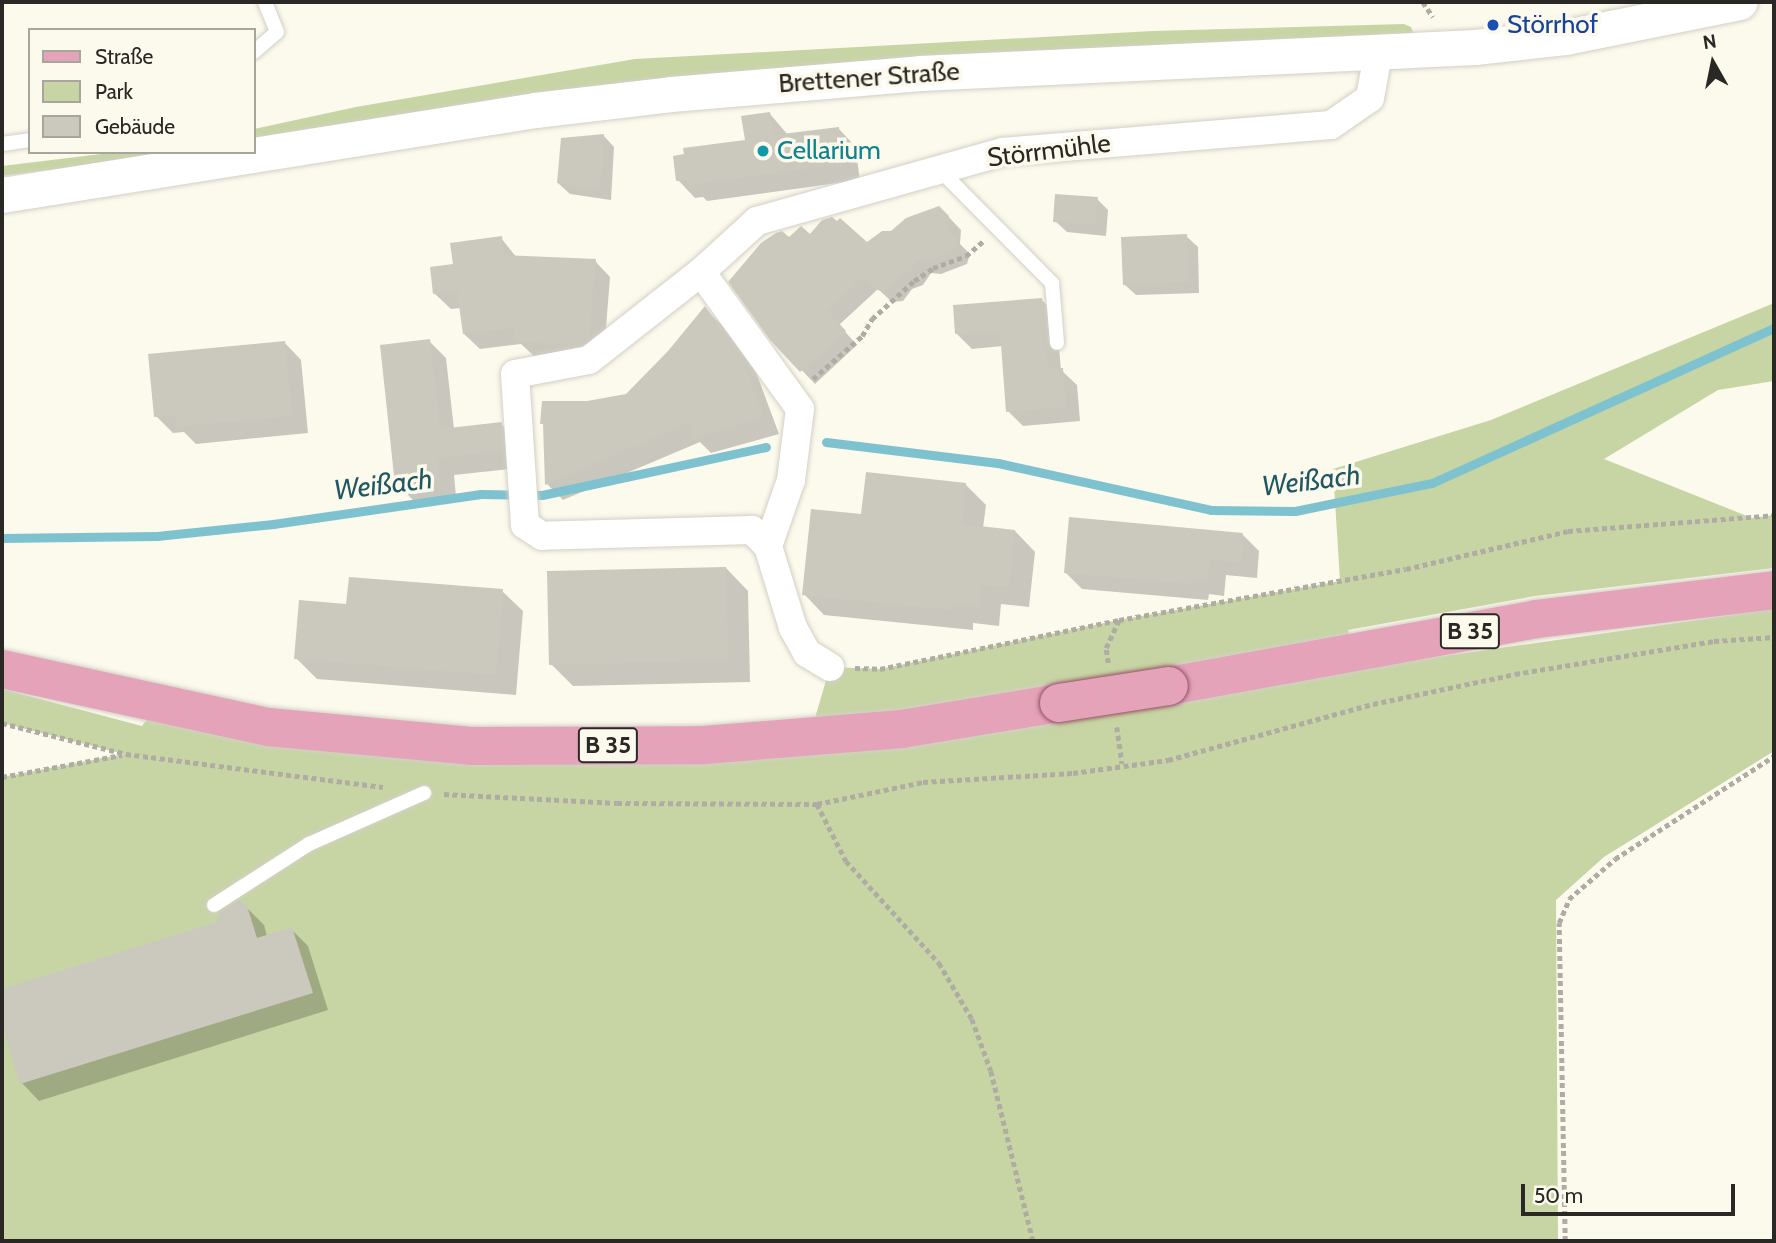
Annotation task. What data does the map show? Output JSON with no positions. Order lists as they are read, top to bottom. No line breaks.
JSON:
{"streets":{"main road":["B 35"],"street":["Brettener Straße","Störrmühle"]},"crossings":[["Brettener Straße","Störrmühle"]],"water":["Weißach"],"places":["Störrhof","Cellarium"],"legend":["Straße","Park","Gebäude"],"scale_bar":"50 m","north":"top"}
